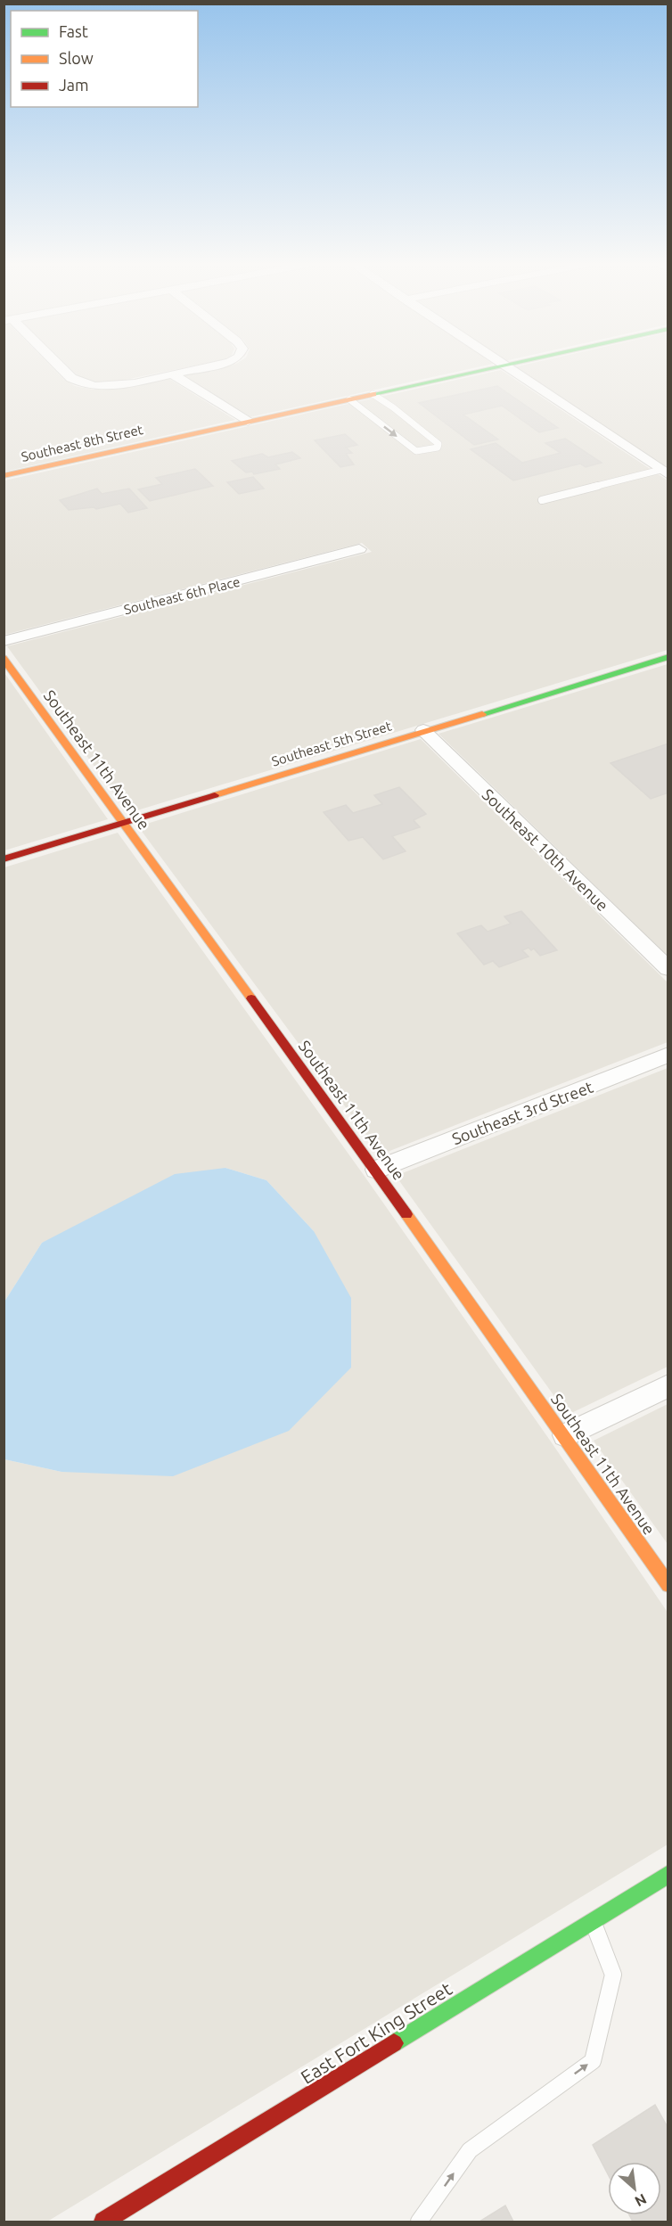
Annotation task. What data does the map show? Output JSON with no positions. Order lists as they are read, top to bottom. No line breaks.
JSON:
{"streets":{"street":["Southeast 8th Street","Southeast 6th Place","Southeast 5th Street","Southeast 11th Avenue","Southeast 10th Avenue","Southeast 3rd Street","East Fort King Street"]},"crossings":[["Southeast 5th Street","Southeast 11th Avenue"],["Southeast 5th Street","Southeast 10th Avenue"],["Southeast 11th Avenue","Southeast 3rd Street"]],"legend":["Fast","Slow","Jam"],"north":"bottom right"}
